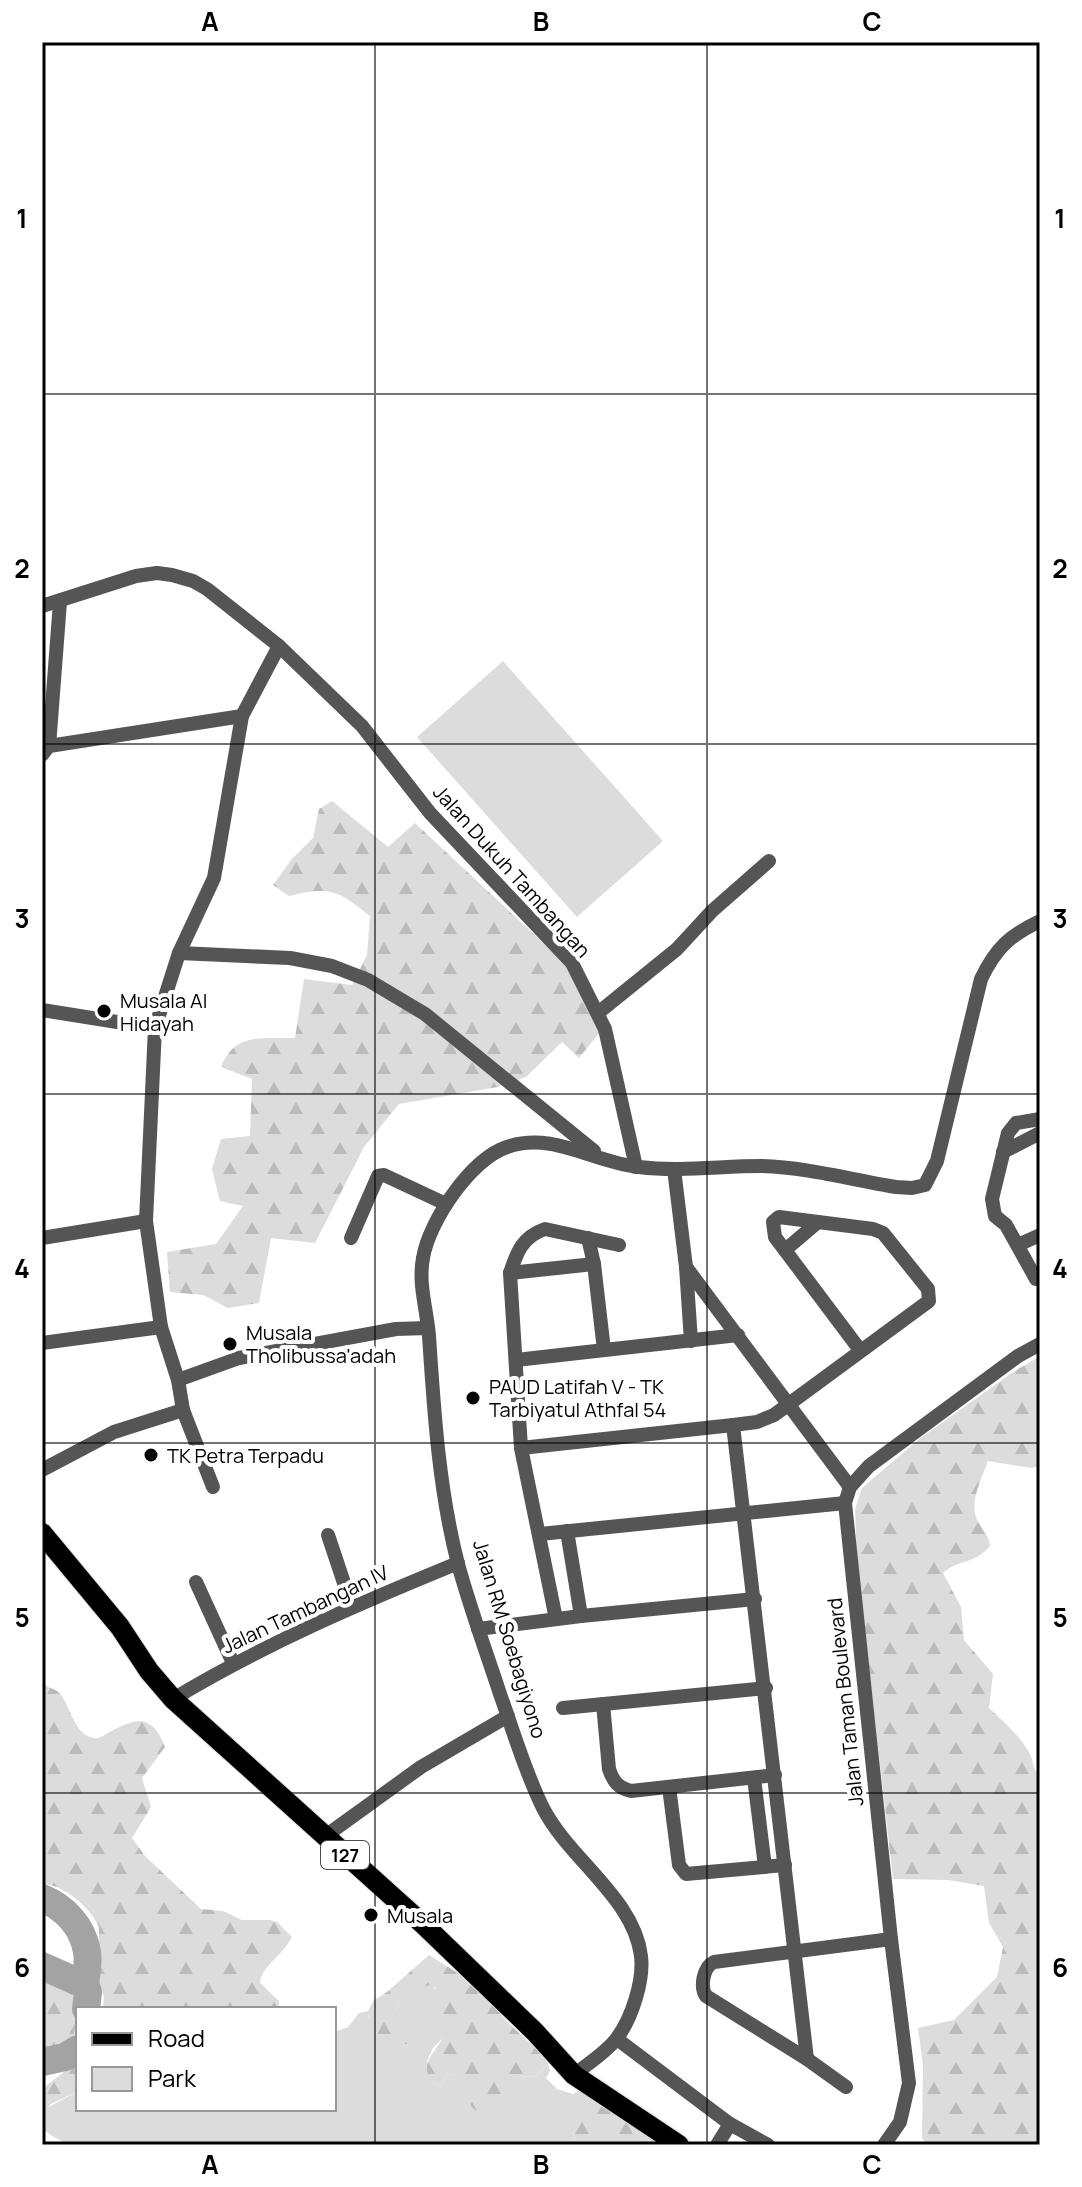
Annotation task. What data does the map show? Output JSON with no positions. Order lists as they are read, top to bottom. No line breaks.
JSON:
{"streets":{"main road":["127"],"street":["Jalan Dukuh Tambangan","Jalan Tambangan IV","Jalan RM Soebagiyono","Jalan Taman Boulevard"]},"crossings":[["Jalan Dukuh Tambangan","Jalan RM Soebagiyono"],["Jalan Tambangan IV","Jalan RM Soebagiyono"],["Jalan Tambangan IV","127"],["Jalan RM Soebagiyono","127"]],"places":["Musala Al Hidayah","Musala Tholibussa'adah","PAUD Latifah V - TK Tarbiyatul Athfal 54","TK Petra Terpadu","Musala"],"legend":["Road","Park"],"grid":{"columns":["A","B","C"],"rows":["1","2","3","4","5","6"]}}
